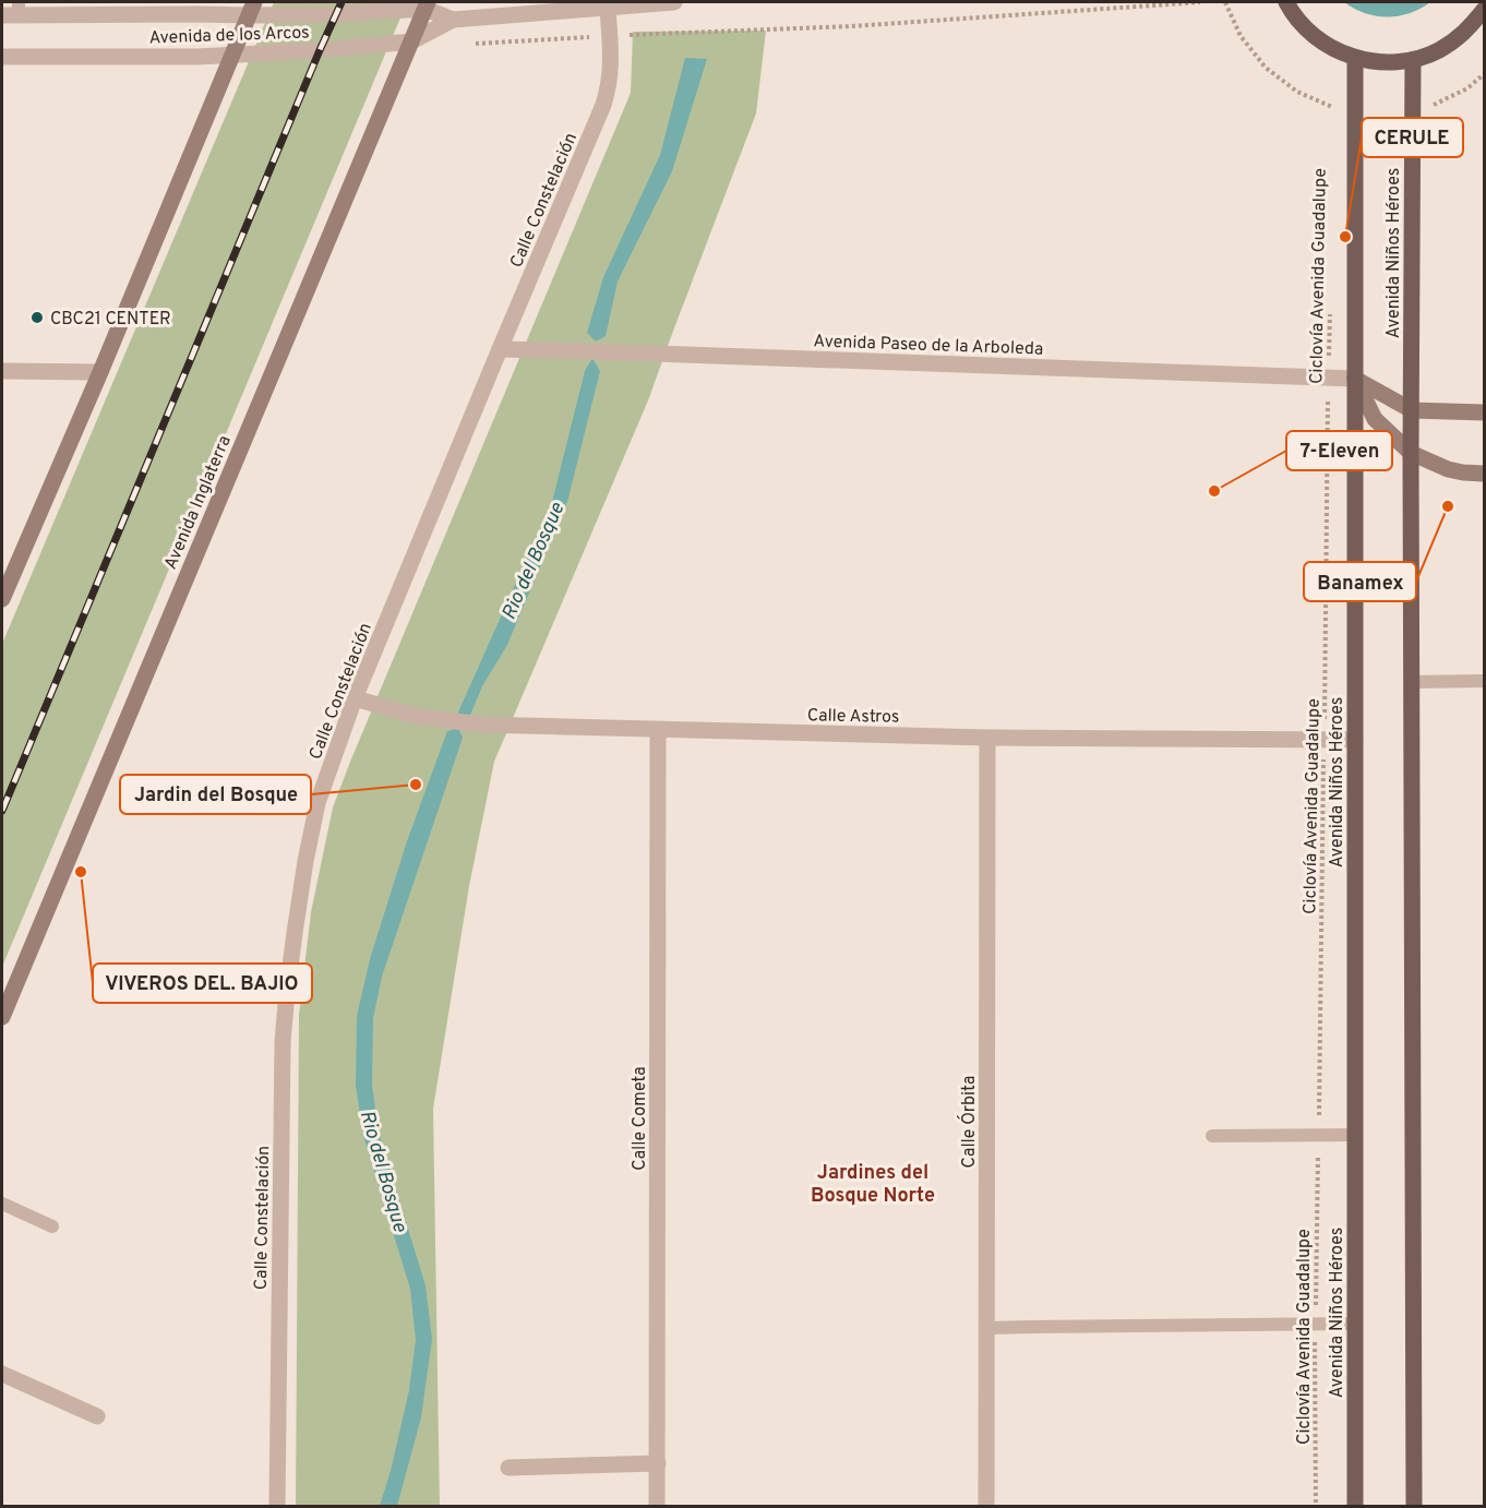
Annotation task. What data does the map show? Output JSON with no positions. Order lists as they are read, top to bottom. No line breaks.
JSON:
{"streets":{"main road":["Avenida Niños Héroes"],"street":["Avenida de los Arcos","Calle Constelación","Avenida Paseo de la Arboleda","Avenida Inglaterra","Calle Astros","Calle Cometa","Calle Órbita"],"path":["Ciclovía Avenida Guadalupe"]},"crossings":[["Avenida de los Arcos","Calle Constelación"],["Avenida de los Arcos","Avenida Inglaterra"],["Calle Constelación","Avenida Paseo de la Arboleda"],["Calle Constelación","Calle Astros"],["Avenida Niños Héroes","Avenida Paseo de la Arboleda"],["Avenida Niños Héroes","Calle Astros"],["Ciclovía Avenida Guadalupe","Avenida Paseo de la Arboleda"],["Ciclovía Avenida Guadalupe","Calle Astros"],["Calle Astros","Calle Cometa"],["Calle Astros","Calle Órbita"]],"districts":["Jardines del Bosque Norte"],"water":["Rio del Bosque"],"places":["CERULE","CBC21 CENTER","7-Eleven","Banamex","Jardin del Bosque","VIVEROS DEL. BAJIO"]}
